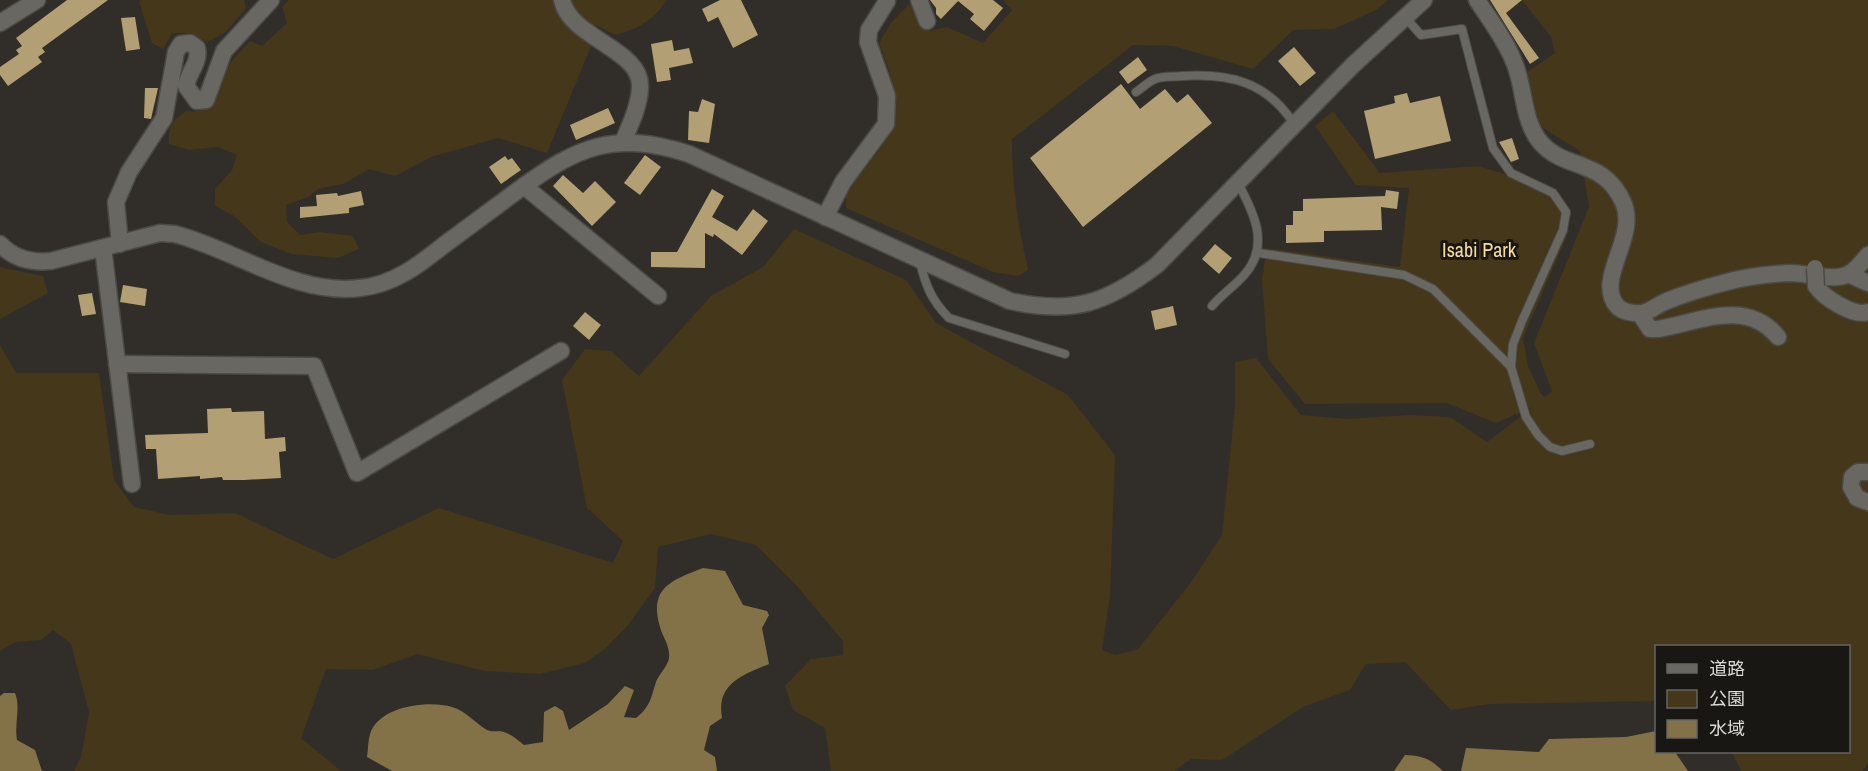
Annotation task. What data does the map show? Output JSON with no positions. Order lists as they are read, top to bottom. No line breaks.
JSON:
{"parks":["Isabi Park"],"legend":["道路","公園","水域"]}
